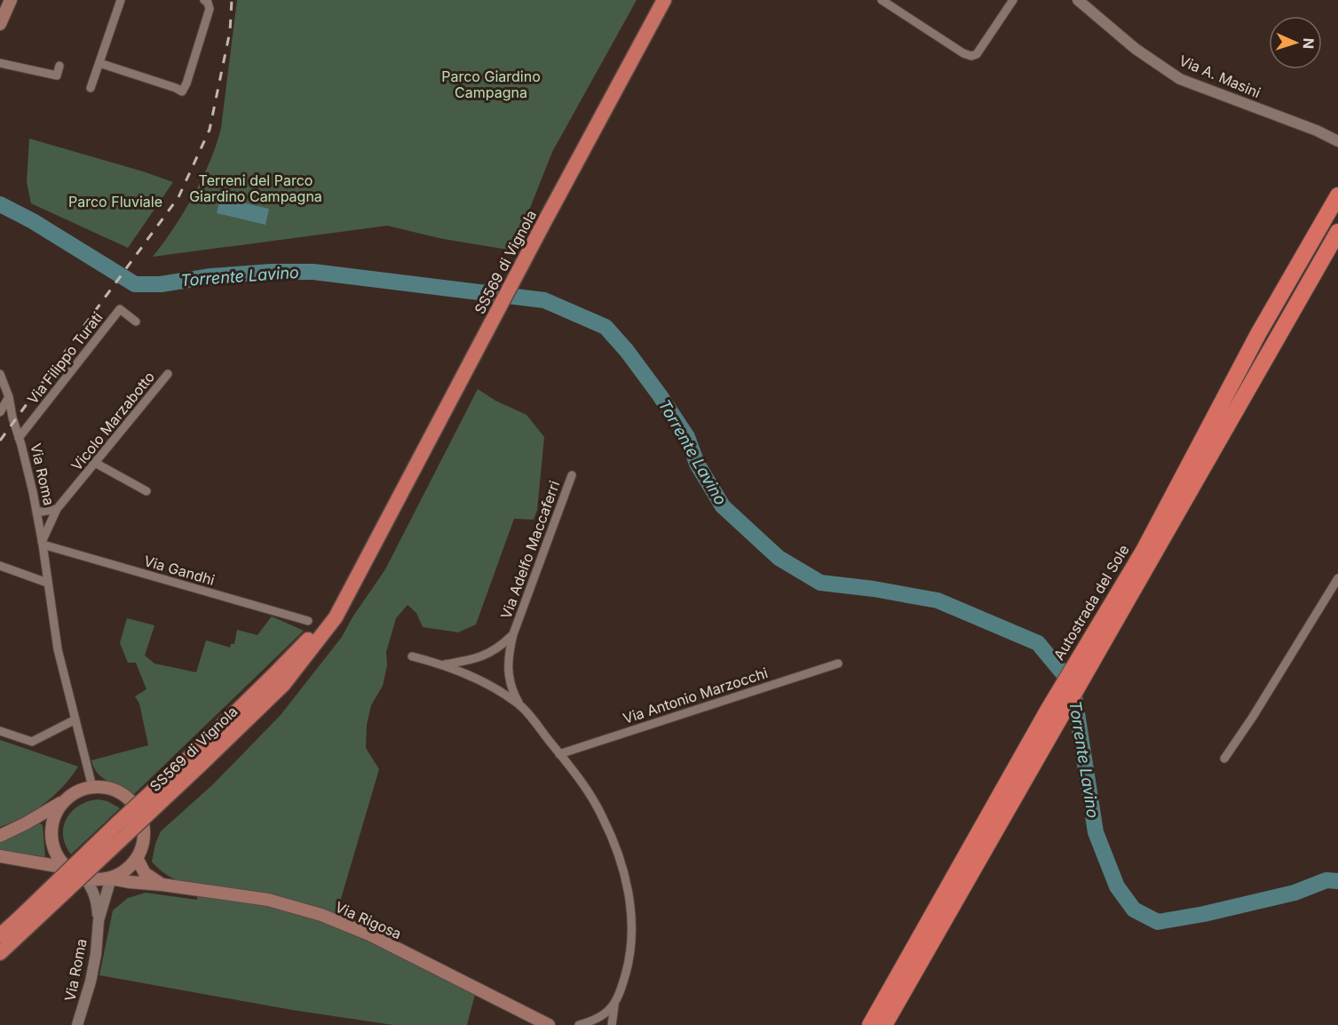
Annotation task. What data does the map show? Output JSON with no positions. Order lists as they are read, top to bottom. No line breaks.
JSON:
{"streets":{"highway":["SS569 di Vignola","Autostrada del Sole"],"main road":["Via Rigosa"],"street":["Via A. Masini","Via Filippo Turati","Vicolo Marzabotto","Via Roma","Via Adelfo Maccaferri","Via Gandhi","Via Antonio Marzocchi"]},"crossings":[["Via Filippo Turati","Via Roma"],["Vicolo Marzabotto","Via Roma"],["Vicolo Marzabotto","Via Gandhi"],["Via Roma","Via Gandhi"],["Via Roma","Via Rigosa"]],"water":["Torrente Lavino"],"parks":["Parco Giardino Campagna","Terreni del Parco Giardino Campagna","Parco Fluviale"],"north":"right"}
